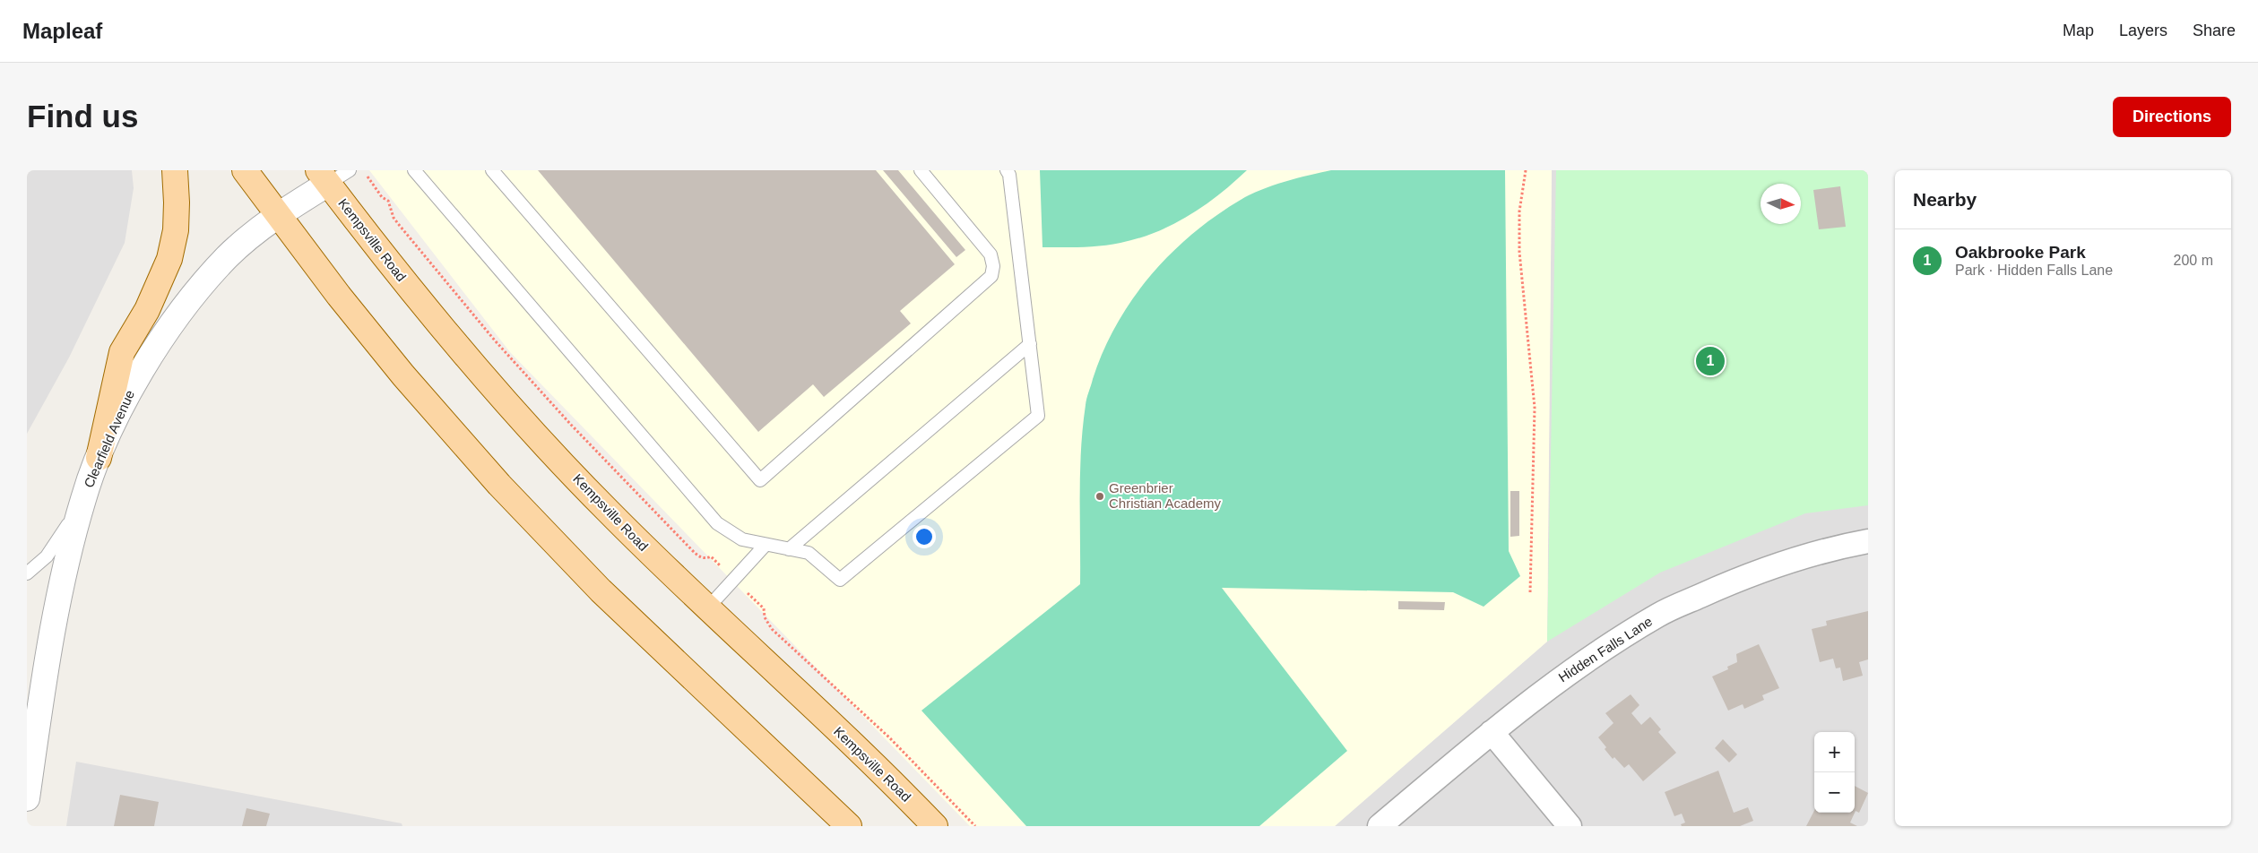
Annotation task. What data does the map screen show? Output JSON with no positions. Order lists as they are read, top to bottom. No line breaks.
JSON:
{"streets":{"main road":["Kempsville Road"],"street":["Clearfield Avenue","Hidden Falls Lane"]},"crossings":[["Kempsville Road","Clearfield Avenue"]],"places":["Greenbrier Christian Academy"],"north":"right","page":{"header":"Mapleaf","nav":["Map","Layers","Share"],"buttons":"Directions","title":"Find us","heading":"Nearby","list":[{"mark":"1","name":"Oakbrooke Park","note":"Park · Hidden Falls Lane","value":"200 m"}],"pins":"1","map_buttons":["+","−"]}}
